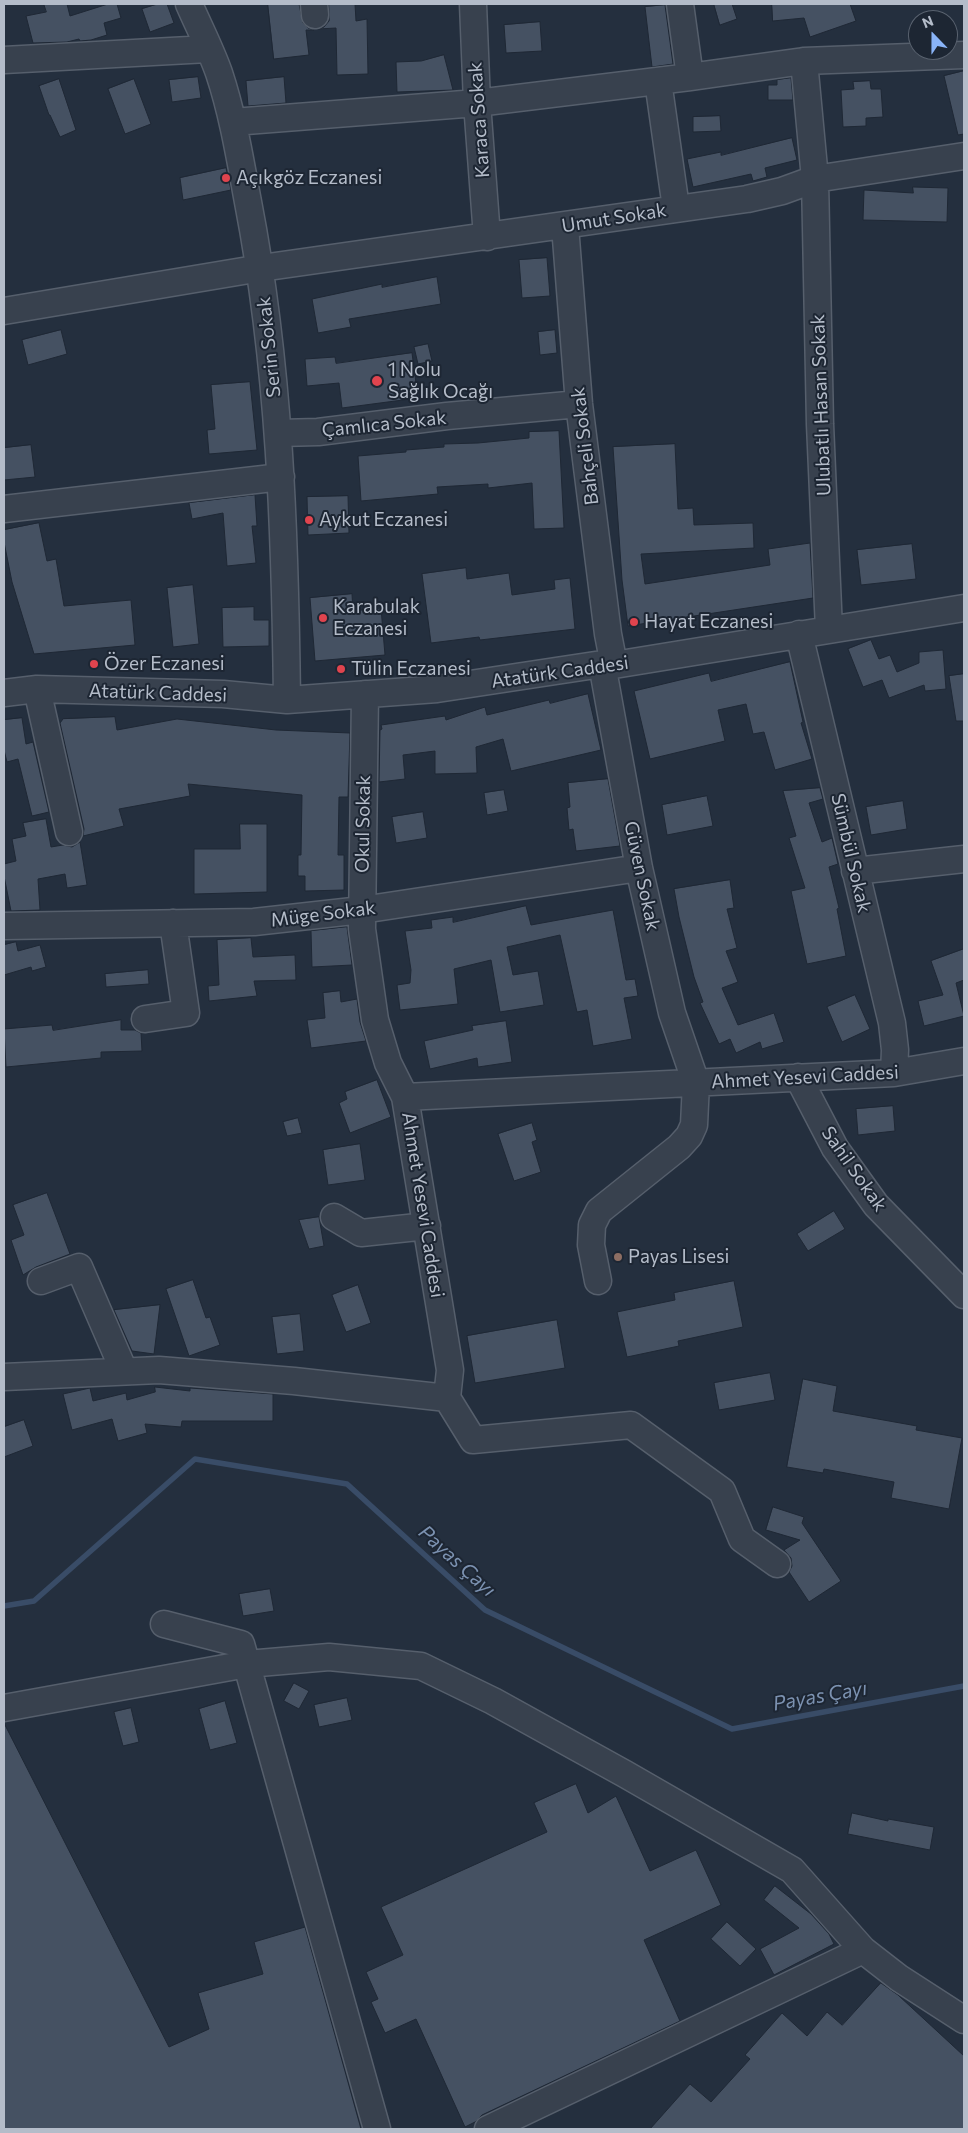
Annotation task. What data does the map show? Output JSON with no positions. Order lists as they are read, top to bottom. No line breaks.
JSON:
{"streets":{"street":["Karaca Sokak","Umut Sokak","Serin Sokak","Ulubatlı Hasan Sokak","Çamlıca Sokak","Bahçeli Sokak","Atatürk Caddesi","Okul Sokak","Sümbül Sokak","Güven Sokak","Müge Sokak","Ahmet Yesevi Caddesi","Sahil Sokak"]},"crossings":[["Karaca Sokak","Umut Sokak"],["Umut Sokak","Serin Sokak"],["Umut Sokak","Ulubatlı Hasan Sokak"],["Umut Sokak","Bahçeli Sokak"],["Serin Sokak","Çamlıca Sokak"],["Serin Sokak","Atatürk Caddesi"],["Ulubatlı Hasan Sokak","Atatürk Caddesi"],["Çamlıca Sokak","Bahçeli Sokak"],["Bahçeli Sokak","Atatürk Caddesi"],["Bahçeli Sokak","Güven Sokak"],["Atatürk Caddesi","Okul Sokak"],["Atatürk Caddesi","Sümbül Sokak"],["Atatürk Caddesi","Güven Sokak"],["Okul Sokak","Müge Sokak"],["Okul Sokak","Ahmet Yesevi Caddesi"],["Sümbül Sokak","Ahmet Yesevi Caddesi"],["Güven Sokak","Müge Sokak"],["Güven Sokak","Ahmet Yesevi Caddesi"],["Ahmet Yesevi Caddesi","Sahil Sokak"]],"water":["Payas Çayı"],"places":["Açıkgöz Eczanesi","1 Nolu Sağlık Ocağı","Aykut Eczanesi","Karabulak Eczanesi","Hayat Eczanesi","Özer Eczanesi","Tülin Eczanesi","Payas Lisesi"],"north":"top"}
